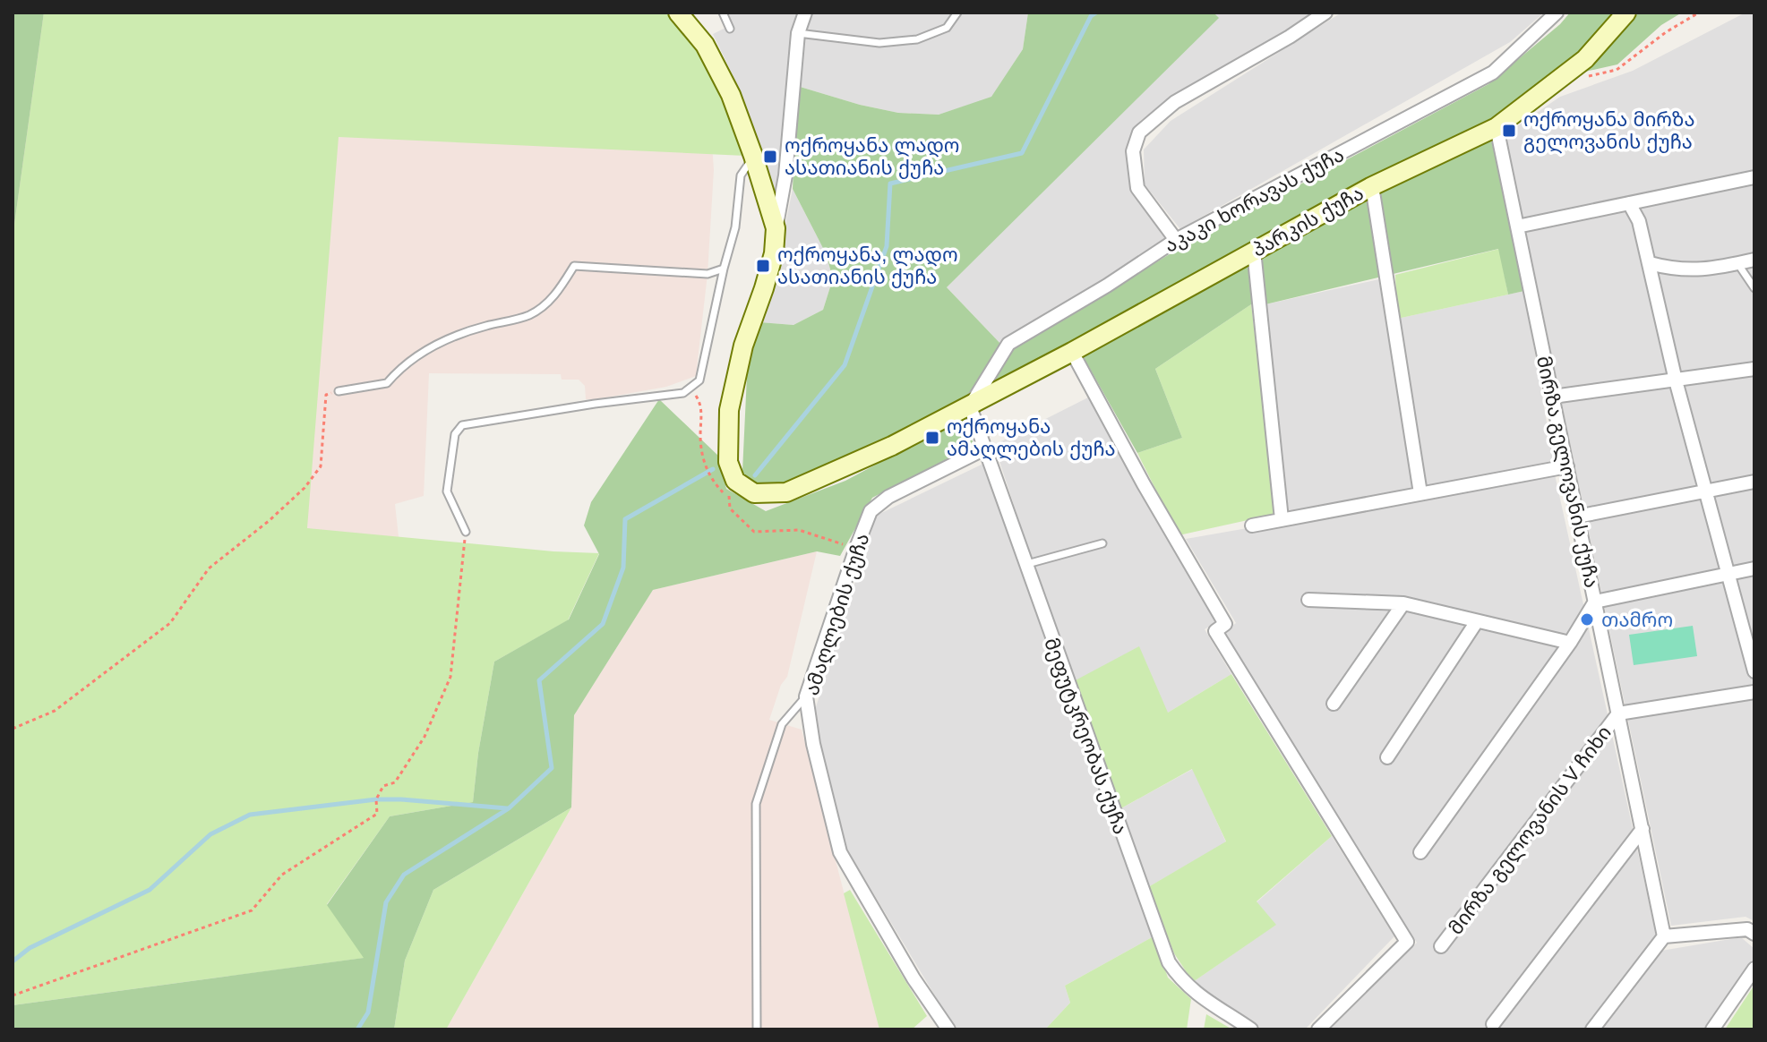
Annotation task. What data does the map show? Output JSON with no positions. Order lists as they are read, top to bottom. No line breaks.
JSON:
{"streets":{"street":["აკაკი ხორავას ქუჩა","პარკის ქუჩა","მირზა გელოვანის ქუჩა","ამაღლების ქუჩა","მეფუტკრეობას ქუჩა","მირზა გელოვანის V ჩიხი"]},"crossings":[["აკაკი ხორავას ქუჩა","პარკის ქუჩა"],["აკაკი ხორავას ქუჩა","მეფუტკრეობას ქუჩა"],["პარკის ქუჩა","მირზა გელოვანის ქუჩა"],["პარკის ქუჩა","მეფუტკრეობას ქუჩა"],["მირზა გელოვანის ქუჩა","მირზა გელოვანის V ჩიხი"],["ამაღლების ქუჩა","მეფუტკრეობას ქუჩა"]],"places":{"transit":["ოქროყანა მირზა გელოვანის ქუჩა","ოქროყანა ლადო ასათიანის ქუჩა","ოქროყანა, ლადო ასათიანის ქუჩა","ოქროყანა ამაღლების ქუჩა"],"other":["თამრო"]}}
